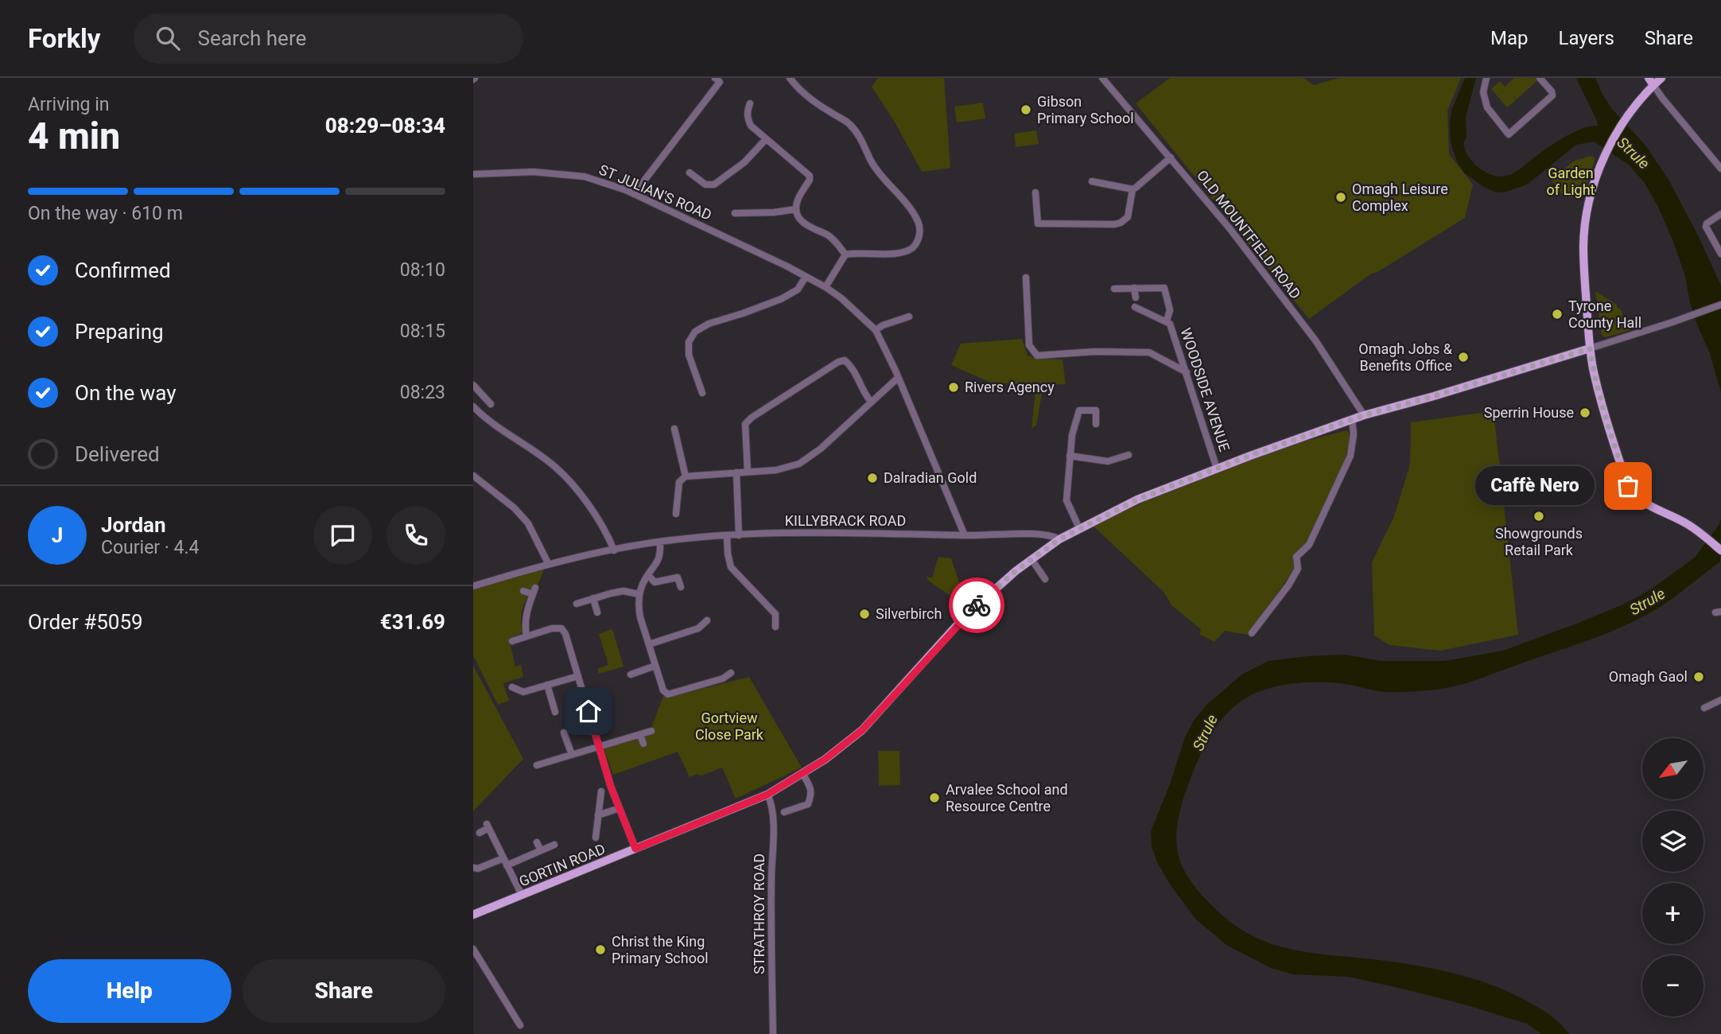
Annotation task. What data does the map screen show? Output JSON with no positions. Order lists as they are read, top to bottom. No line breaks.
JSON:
{"streets":{"main road":["GORTIN ROAD"],"street":["ST JULIAN'S ROAD","OLD MOUNTFIELD ROAD","WOODSIDE AVENUE","KILLYBRACK ROAD","STRATHROY ROAD"]},"crossings":[["OLD MOUNTFIELD ROAD","GORTIN ROAD"],["WOODSIDE AVENUE","GORTIN ROAD"],["KILLYBRACK ROAD","GORTIN ROAD"],["GORTIN ROAD","STRATHROY ROAD"]],"water":["Strule"],"parks":["Garden of Light","Gortview Close Park"],"places":["Gibson Primary School","Omagh Leisure Complex","Tyrone County Hall","Omagh Jobs & Benefits Office","Rivers Agency","Sperrin House","Dalradian Gold","Caffè Nero","Showgrounds Retail Park","Silverbirch","Omagh Gaol","Arvalee School and Resource Centre","Christ the King Primary School"],"north":"bottom left","page":{"header":"Forkly","search":"Search here","nav":["Map","Layers","Share"],"heading":["4 min","Arriving in","08:29–08:34"],"panel":["Jordan","Courier · 4.4","Order #5059","€31.69"],"bar":"On the way · 610 m","list":[["Confirmed","08:10"],["Preparing","08:15"],["On the way","08:23"],"Delivered"],"bubble":"Caffè Nero","round":"J","map_buttons":["+","−"],"buttons":["Help","Share"]}}
